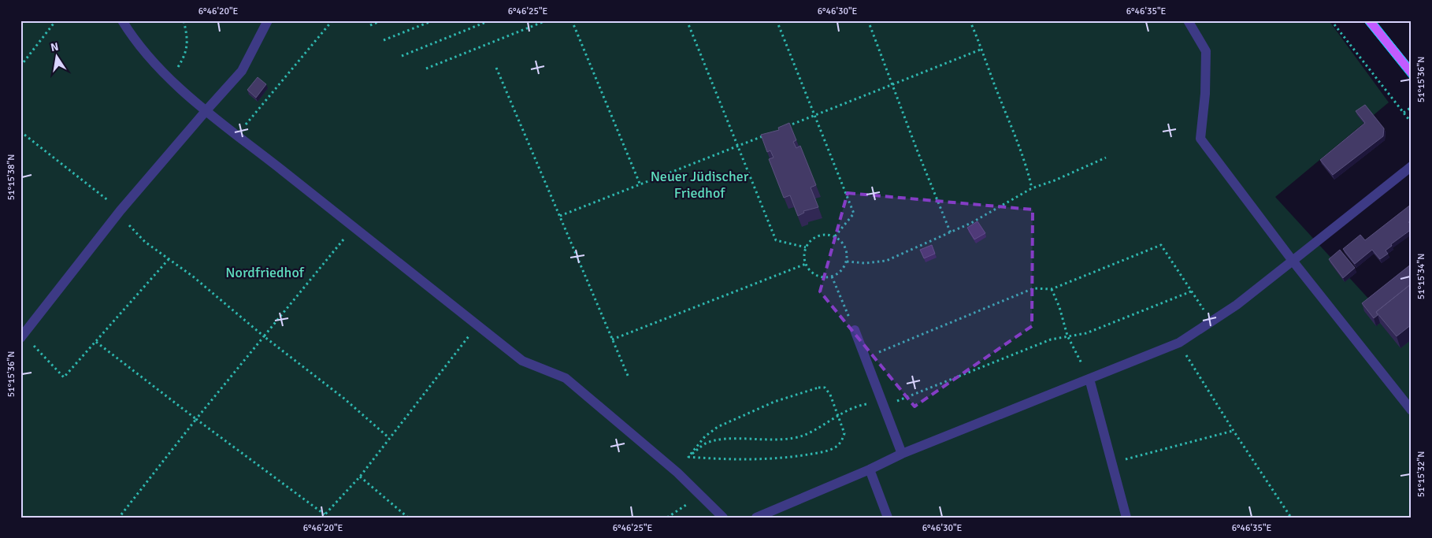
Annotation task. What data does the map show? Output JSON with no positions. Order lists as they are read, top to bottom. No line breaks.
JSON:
{"parks":["Neuer Jüdischer Friedhof","Nordfriedhof"],"north":"top","coordinates":["6°46'20\"E","6°46'25\"E","6°46'30\"E","6°46'35\"E","51°15'36\"N","51°15'38\"N","51°15'34\"N","51°15'32\"N"]}
